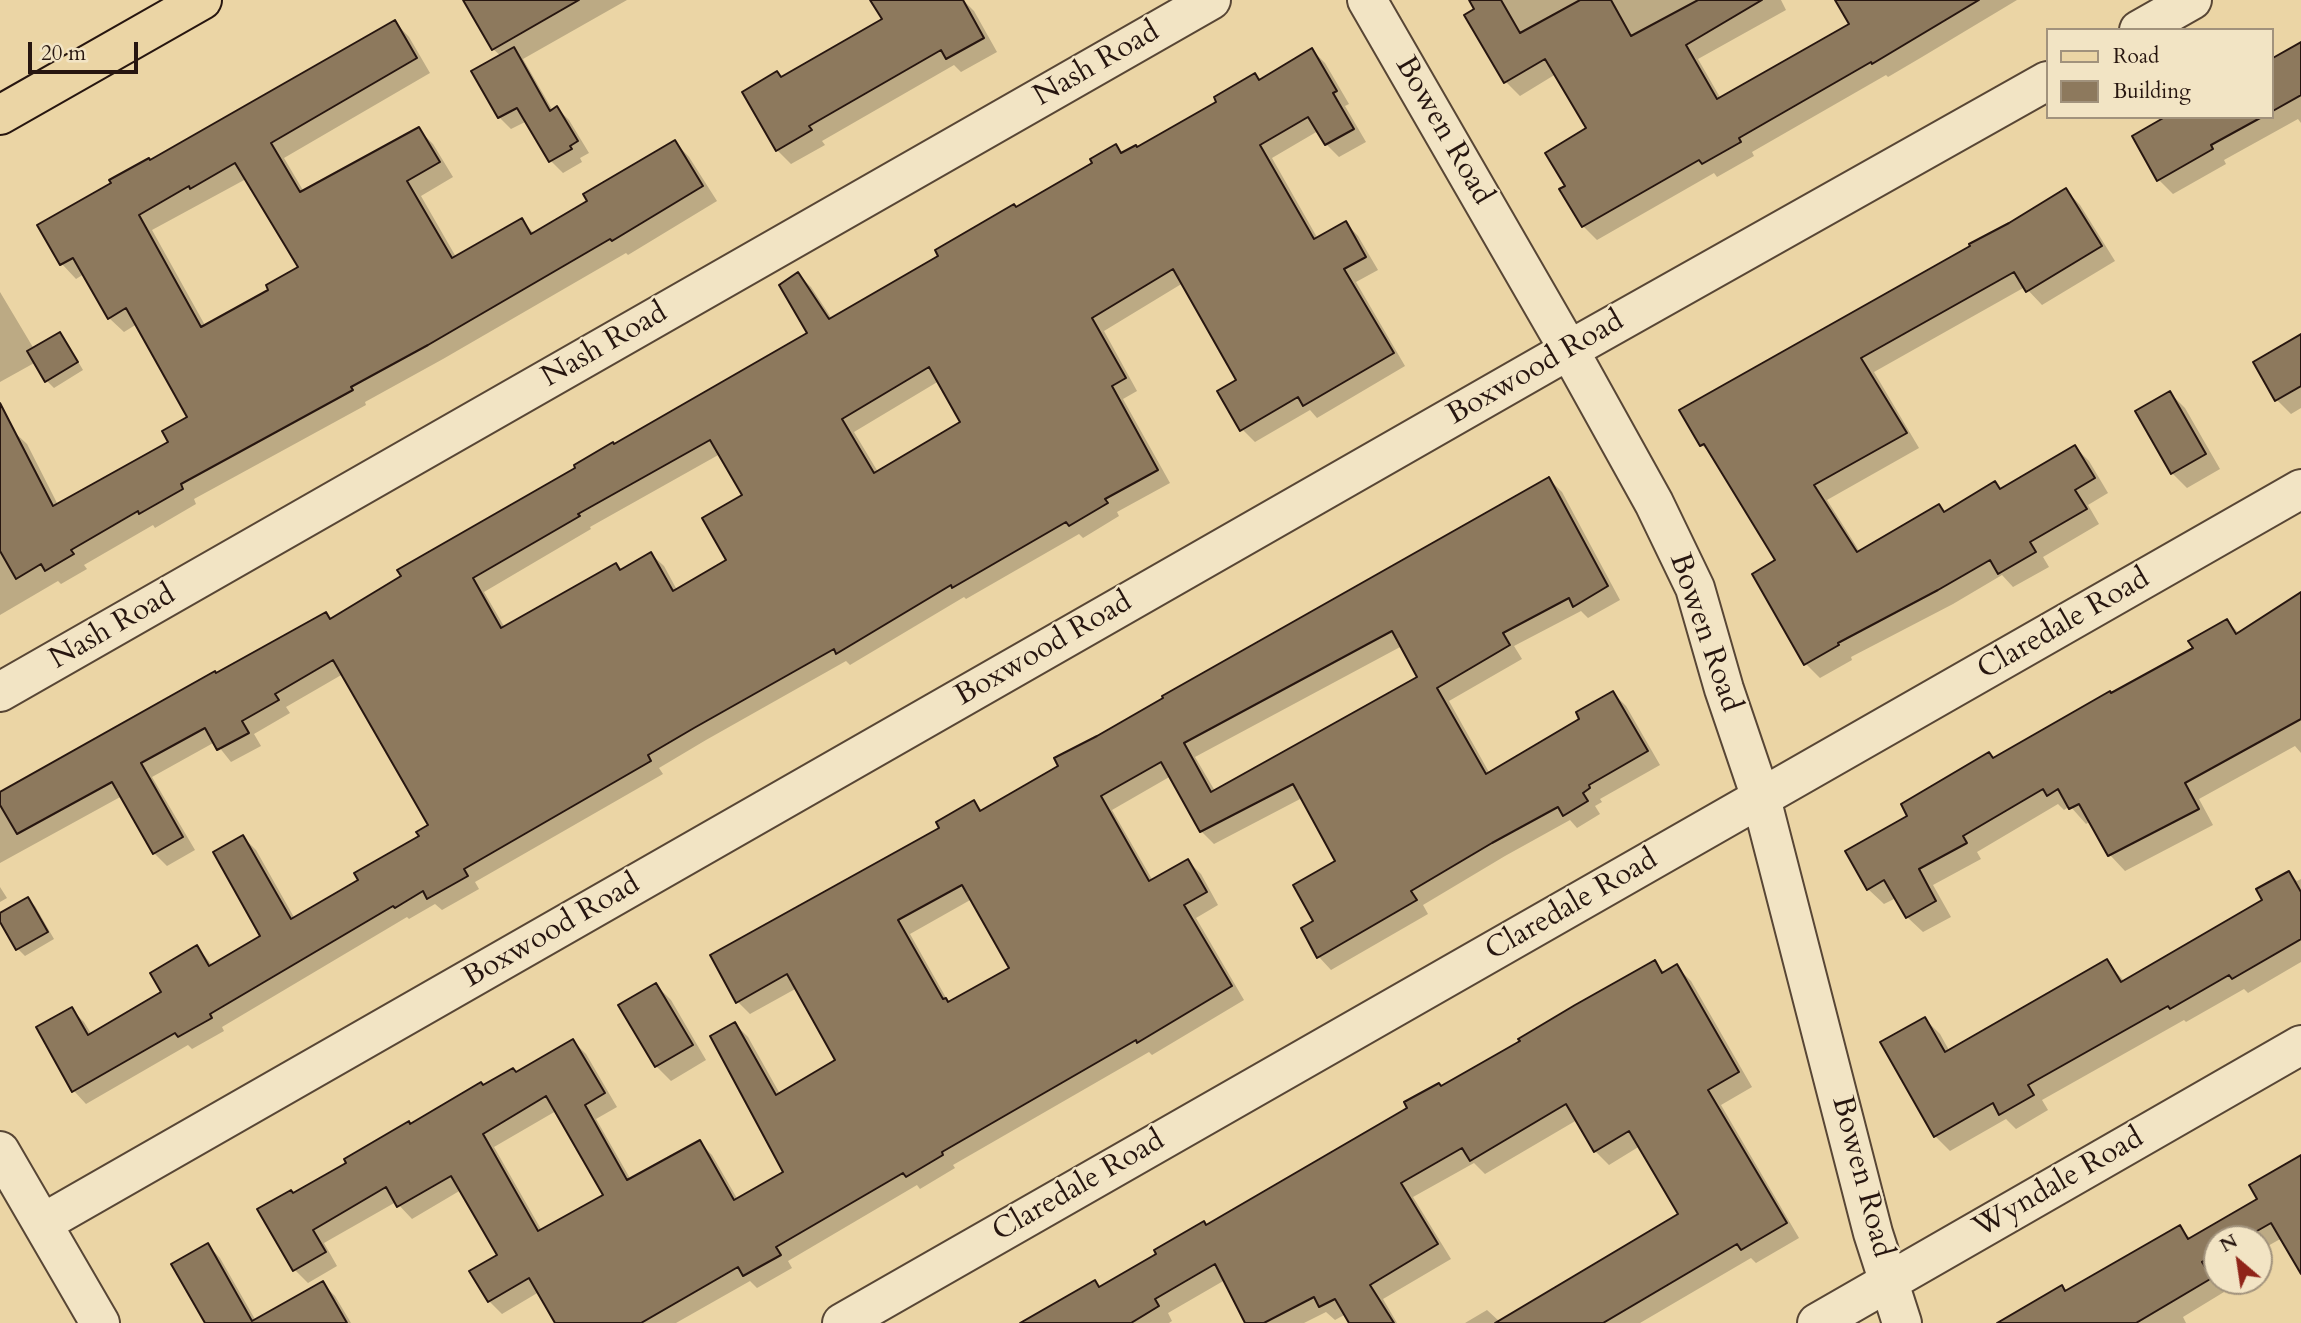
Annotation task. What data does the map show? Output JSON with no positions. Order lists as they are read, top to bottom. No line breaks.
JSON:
{"streets":{"street":["Nash Road","Bowen Road","Boxwood Road","Claredale Road","Wyndale Road"]},"crossings":[["Bowen Road","Boxwood Road"],["Bowen Road","Claredale Road"],["Bowen Road","Wyndale Road"]],"legend":["Road","Building"],"scale_bar":"20 m","north":"top left"}
